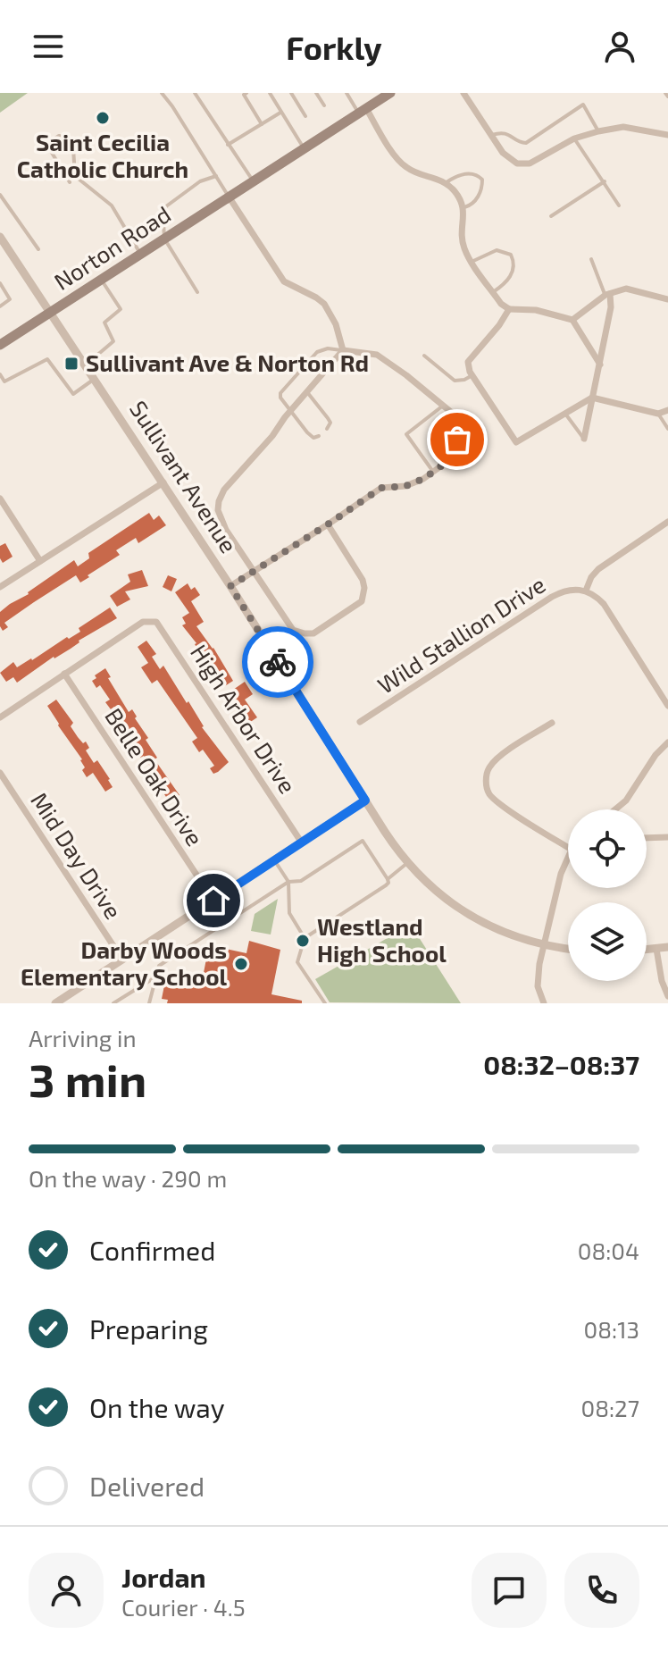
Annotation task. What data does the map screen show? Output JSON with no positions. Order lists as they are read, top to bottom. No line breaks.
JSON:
{"streets":{"main road":["Norton Road"],"street":["Sullivant Avenue","Wild Stallion Drive","High Arbor Drive","Belle Oak Drive","Mid Day Drive"]},"crossings":[["Norton Road","Sullivant Avenue"],["High Arbor Drive","Belle Oak Drive"]],"places":{"other":["Saint Cecilia Catholic Church","Westland High School","Darby Woods Elementary School"],"transit":["Sullivant Ave & Norton Rd"]},"page":{"header":"Forkly","heading":["3 min","Arriving in","08:32–08:37"],"panel":["Jordan","Courier · 4.5"],"bar":"On the way · 290 m","list":[["Confirmed","08:04"],["Preparing","08:13"],["On the way","08:27"],"Delivered"]}}
